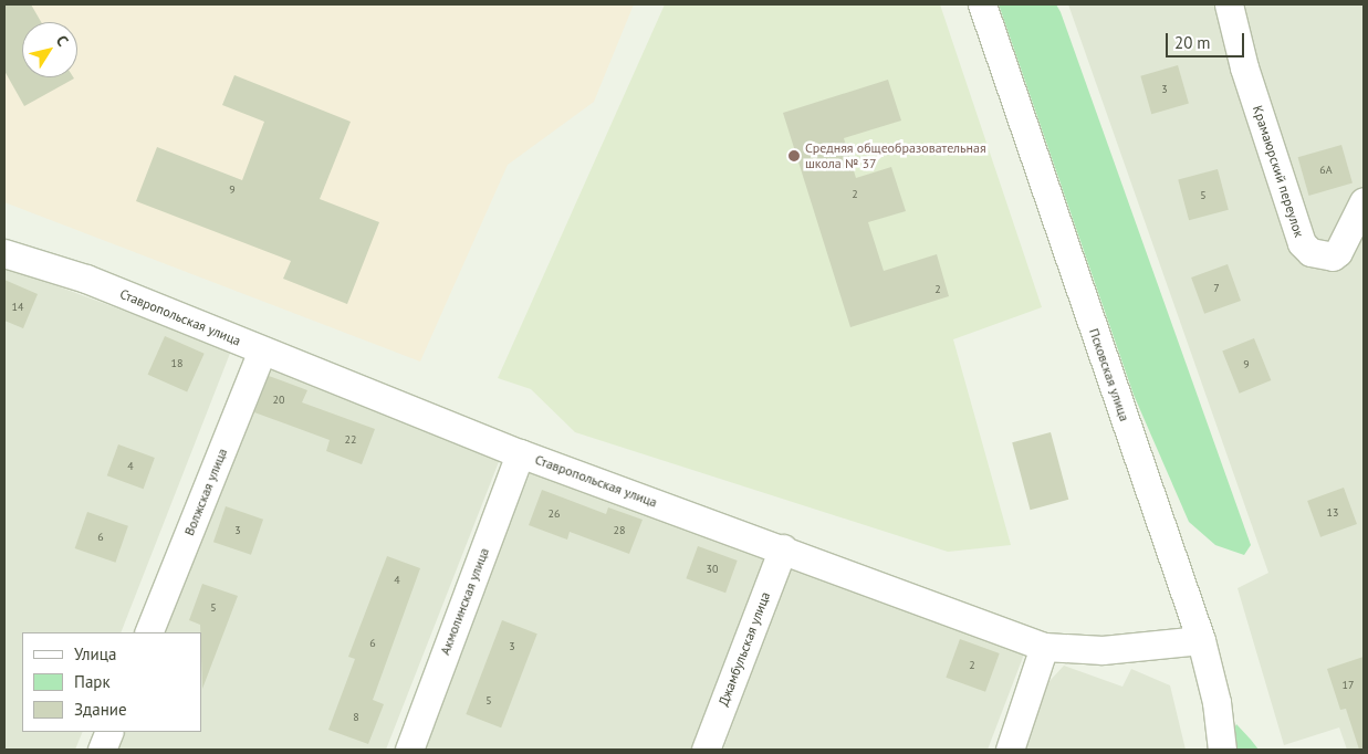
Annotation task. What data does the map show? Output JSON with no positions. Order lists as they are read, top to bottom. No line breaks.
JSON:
{"streets":{"street":["Крамаюрский переулок","Ставропольская улица","Псковская улица","Волжская улица","Акмолинская улица","Джамбульская улица"]},"crossings":[["Ставропольская улица","Псковская улица"],["Ставропольская улица","Волжская улица"],["Ставропольская улица","Акмолинская улица"],["Ставропольская улица","Джамбульская улица"]],"places":["Средняя общеобразовательная школа № 37"],"house_numbers":["3","6А","9","2","5","7","2","14","18","9","20","22","4","13","26","3","28","6","30","4","5","6","3","2","17","5","8"],"legend":["Улица","Парк","Здание"],"scale_bar":"20 m","north":"top right"}
